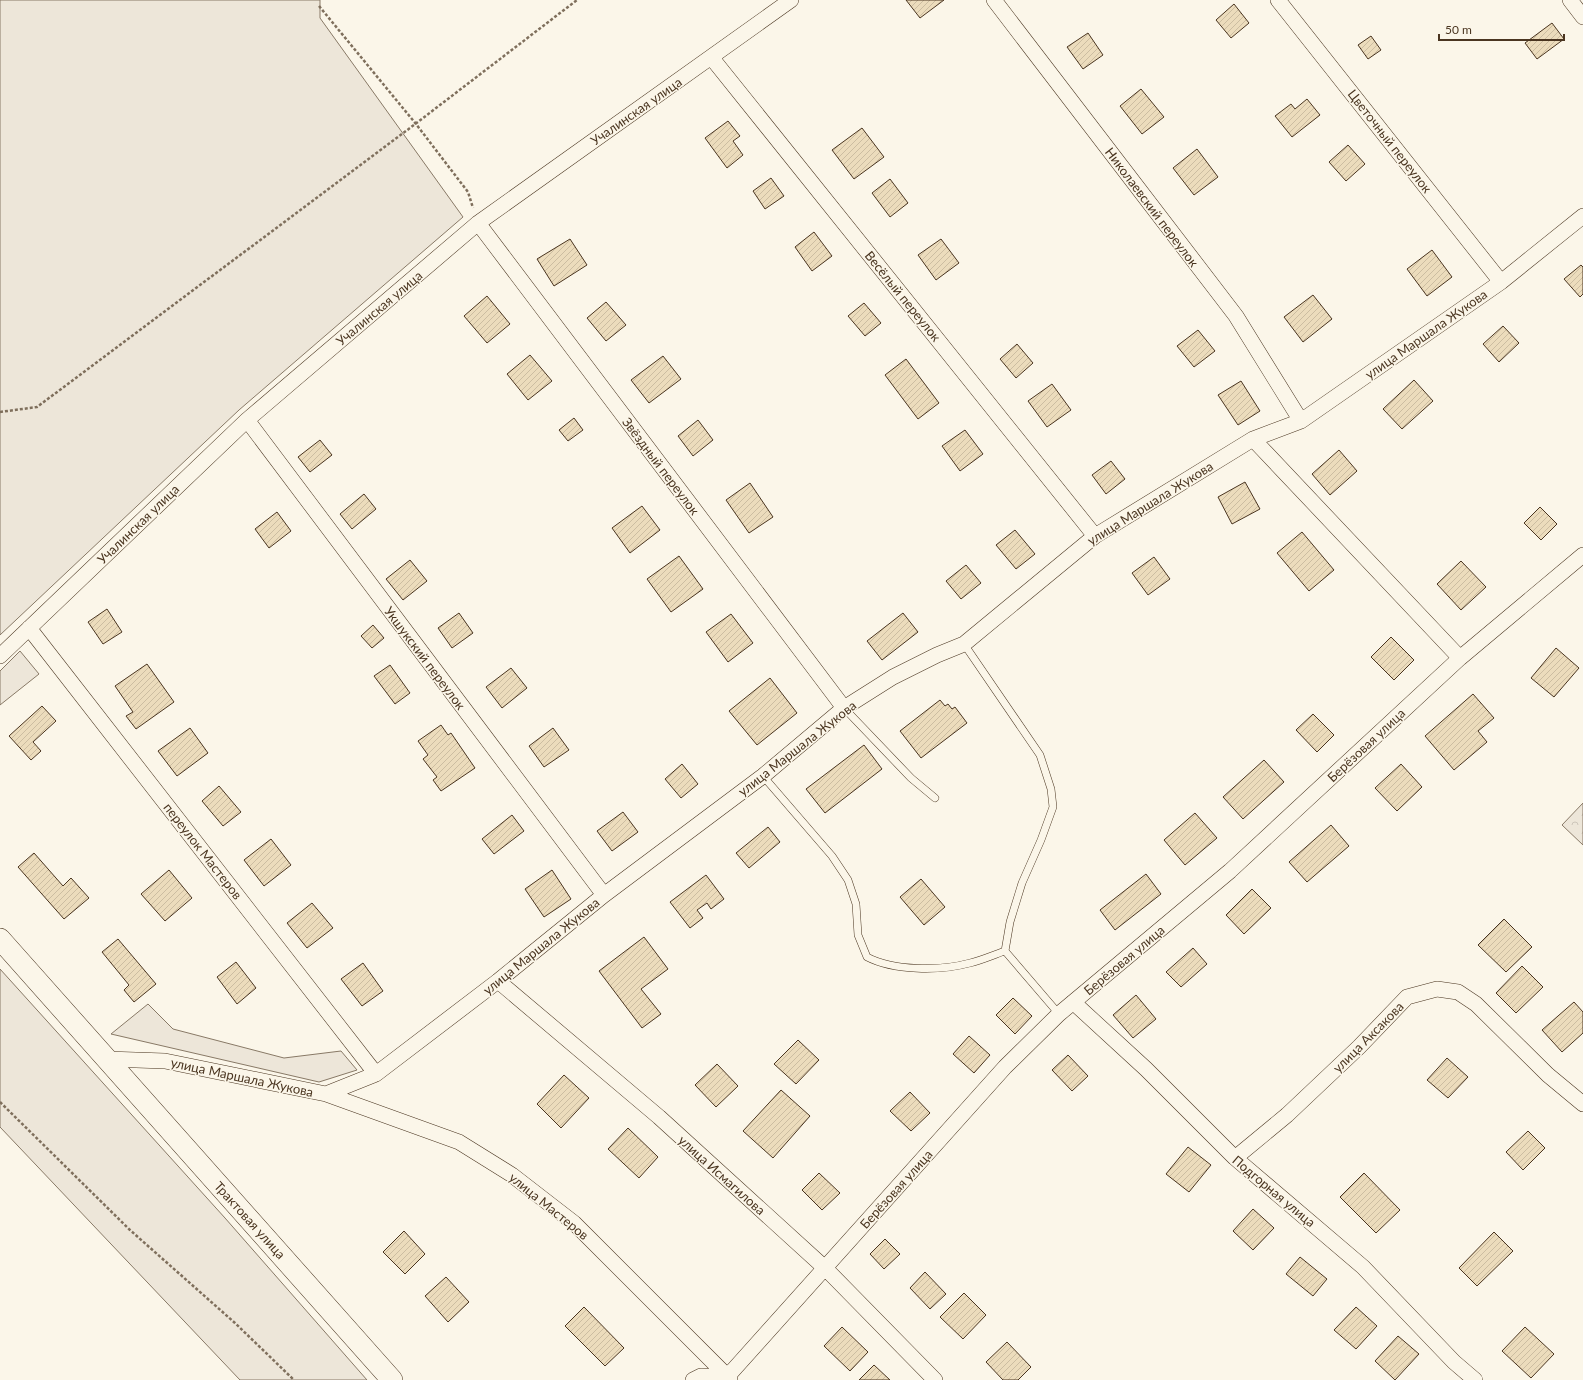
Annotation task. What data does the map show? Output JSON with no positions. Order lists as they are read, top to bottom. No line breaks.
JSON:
{"streets":{"main road":["Трактовая улица"],"street":["Учалинская улица","Цветочный переулок","Николаевский переулок","Весёлый переулок","улица Маршала Жукова","Звёздный переулок","Укшукский переулок","Берёзовая улица","переулок Мастеров","улица Аксакова","улица Исмагилова","Подгорная улица","улица Мастеров"]},"crossings":[["Учалинская улица","Весёлый переулок"],["Учалинская улица","Звёздный переулок"],["Учалинская улица","Укшукский переулок"],["Учалинская улица","переулок Мастеров"],["Цветочный переулок","улица Маршала Жукова"],["Николаевский переулок","улица Маршала Жукова"],["Весёлый переулок","улица Маршала Жукова"],["улица Маршала Жукова","Звёздный переулок"],["улица Маршала Жукова","Укшукский переулок"],["улица Маршала Жукова","переулок Мастеров"],["улица Маршала Жукова","улица Исмагилова"],["улица Маршала Жукова","улица Мастеров"],["улица Маршала Жукова","Трактовая улица"],["Берёзовая улица","улица Исмагилова"],["Берёзовая улица","Подгорная улица"],["Берёзовая улица","улица Мастеров"],["улица Аксакова","Подгорная улица"]],"scale_bar":"50 m"}
